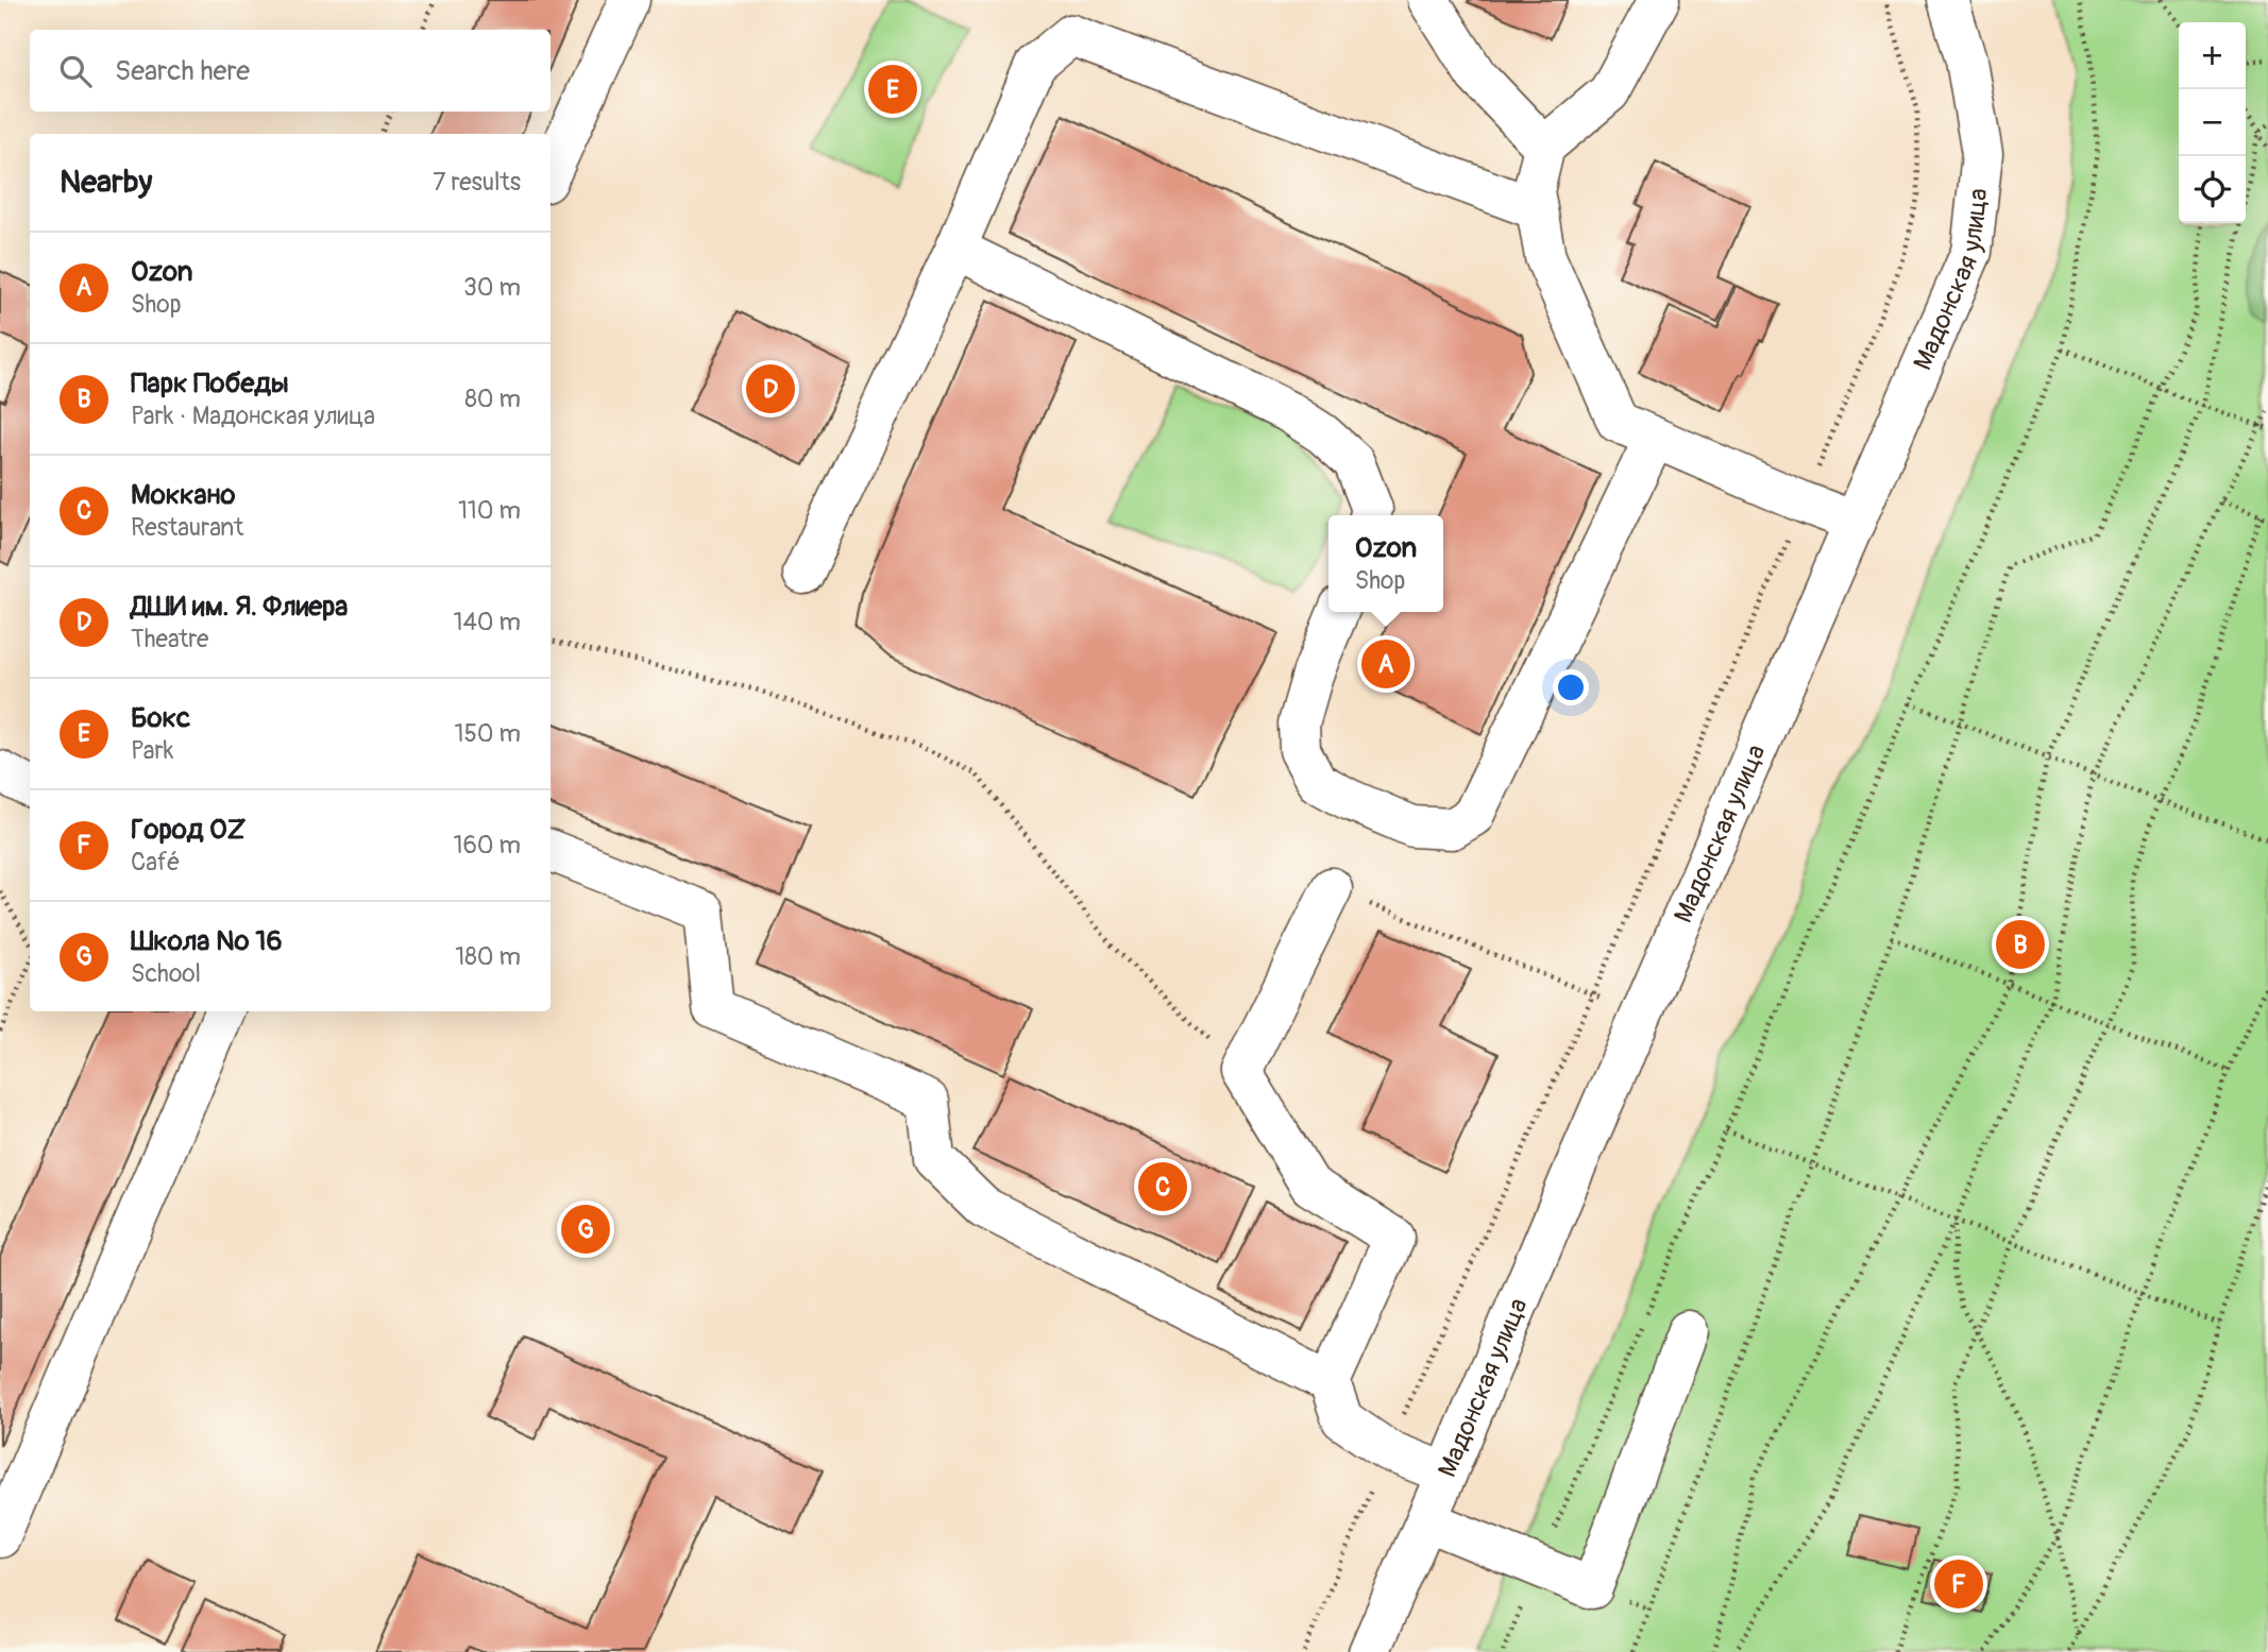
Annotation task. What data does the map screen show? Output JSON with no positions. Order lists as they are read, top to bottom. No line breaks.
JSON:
{"streets":{"main road":["Мадонская улица"]},"page":{"map_buttons":["+","−"],"search":"Search here","pins":["E","D","A","B","C","G","F"],"heading":["Nearby","7 results"],"list":[{"mark":"A","name":"Ozon","note":"Shop","value":"30 m"},{"mark":"B","name":"Парк Победы","note":"Park · Мадонская улица","value":"80 m"},{"mark":"C","name":"Моккано","note":"Restaurant","value":"110 m"},{"mark":"D","name":"ДШИ им. Я. Флиера","note":"Theatre","value":"140 m"},{"mark":"E","name":"Бокс","note":"Park","value":"150 m"},{"mark":"F","name":"Город OZ","note":"Café","value":"160 m"},{"mark":"G","name":"Школа № 16","note":"School","value":"180 m"}],"popup":["Ozon","Shop"]}}
